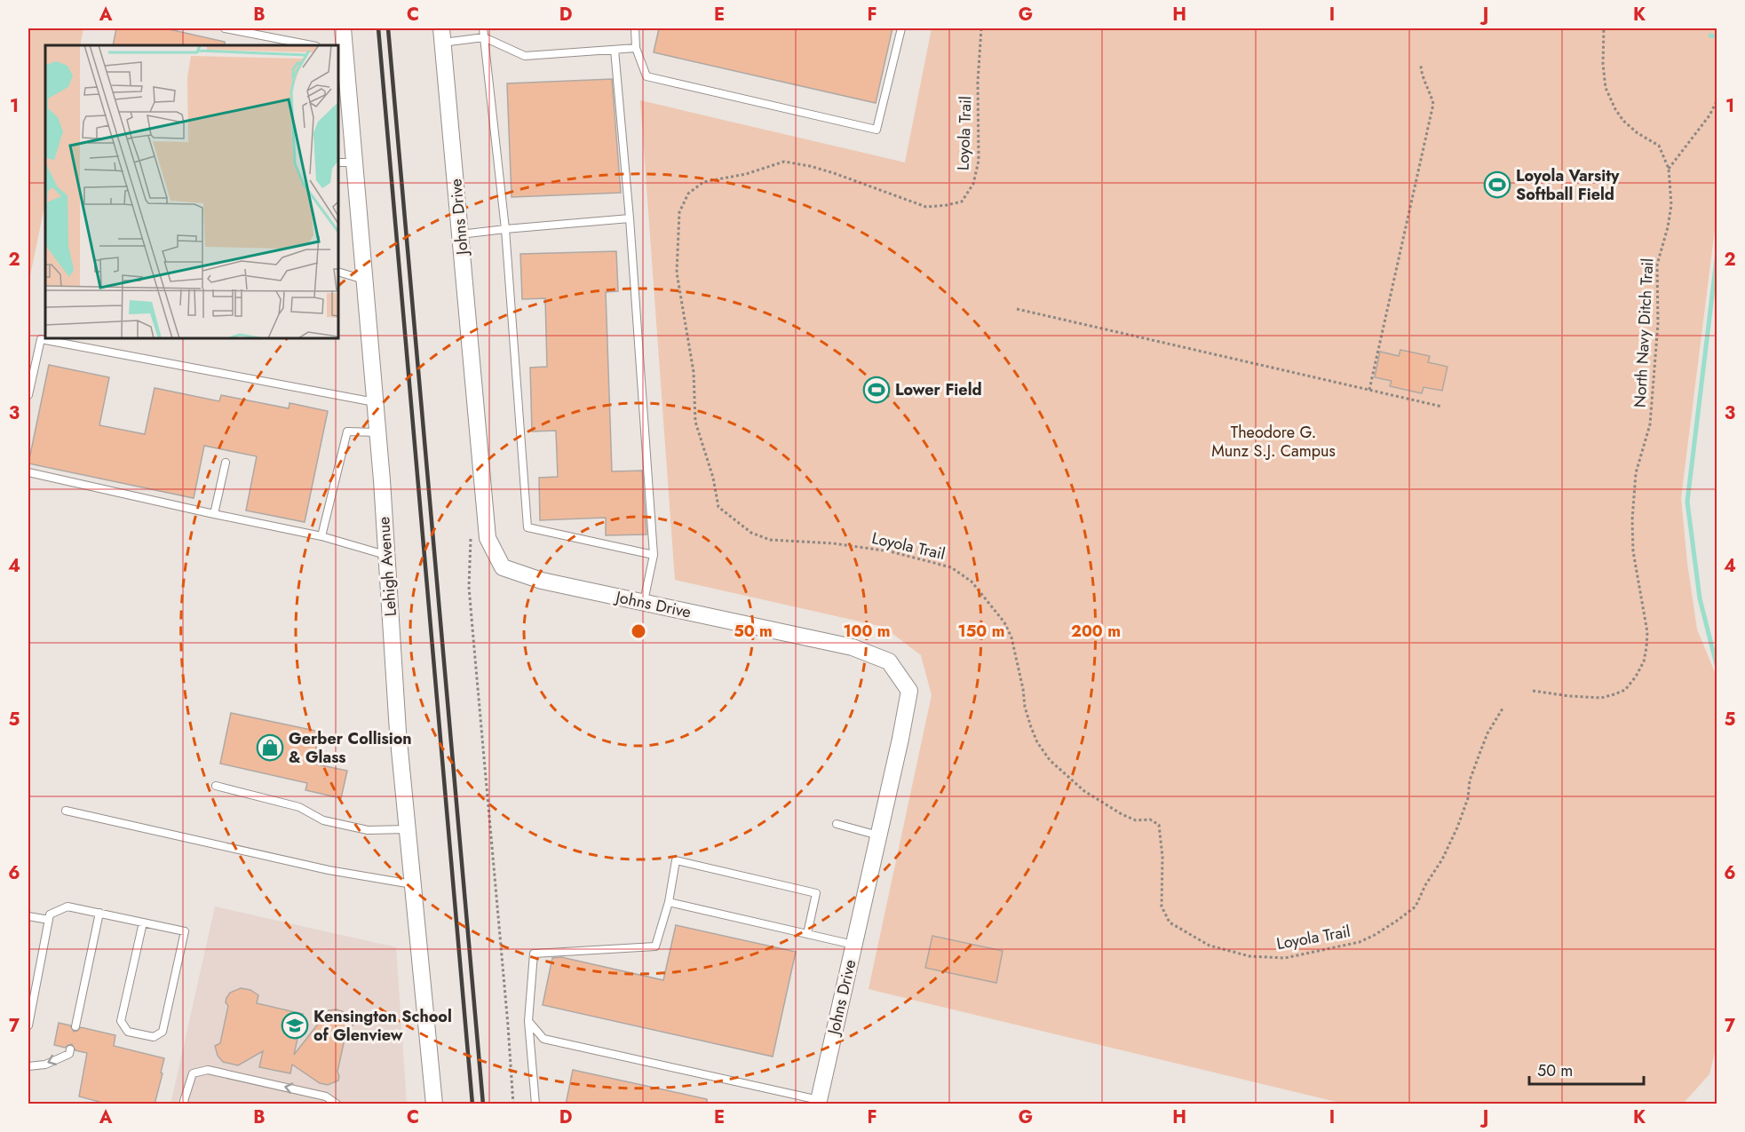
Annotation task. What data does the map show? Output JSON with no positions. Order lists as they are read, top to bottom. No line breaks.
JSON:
{"streets":{"street":["Johns Drive","Lehigh Avenue"],"path":["Loyola Trail","North Navy Ditch Trail"]},"parks":["Theodore G. Munz S.J. Campus"],"places":{"sports":["Loyola Varsity Softball Field","Lower Field"],"shop":["Gerber Collision & Glass"],"school or university":["Kensington School of Glenview"]},"scale_bar":"50 m","grid":{"columns":["A","B","C","D","E","F","G","H","I","J","K"],"rows":["1","2","3","4","5","6","7"]},"rings":["50 m","100 m","150 m","200 m"]}
